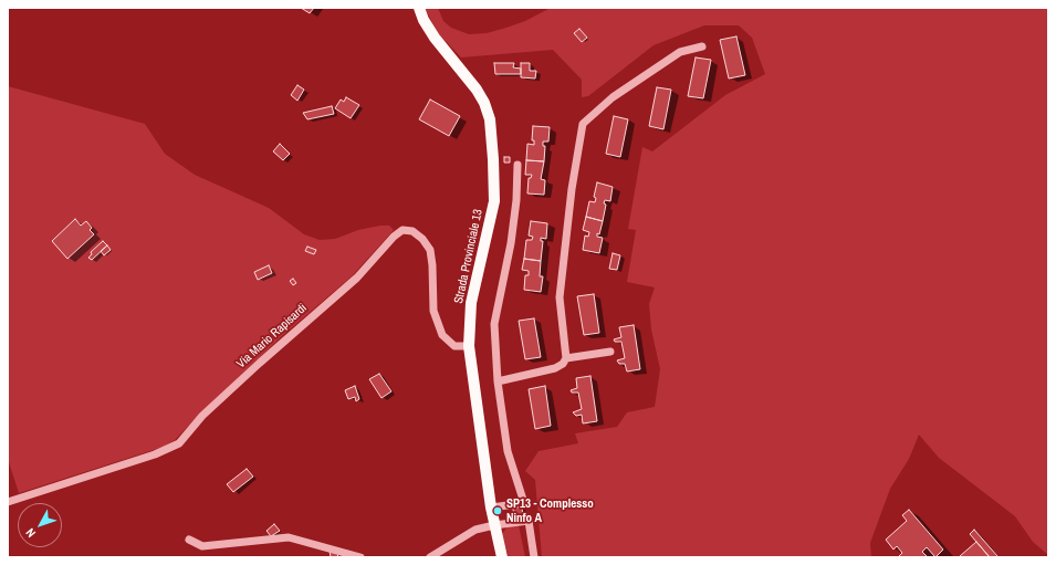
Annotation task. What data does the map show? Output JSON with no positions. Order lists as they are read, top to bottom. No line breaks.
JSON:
{"streets":{"main road":["Strada Provinciale 13"],"street":["Via Mario Rapisardi"]},"crossings":[["Strada Provinciale 13","Via Mario Rapisardi"]],"places":["SP13 - Complesso Ninfo A"],"north":"bottom left"}
